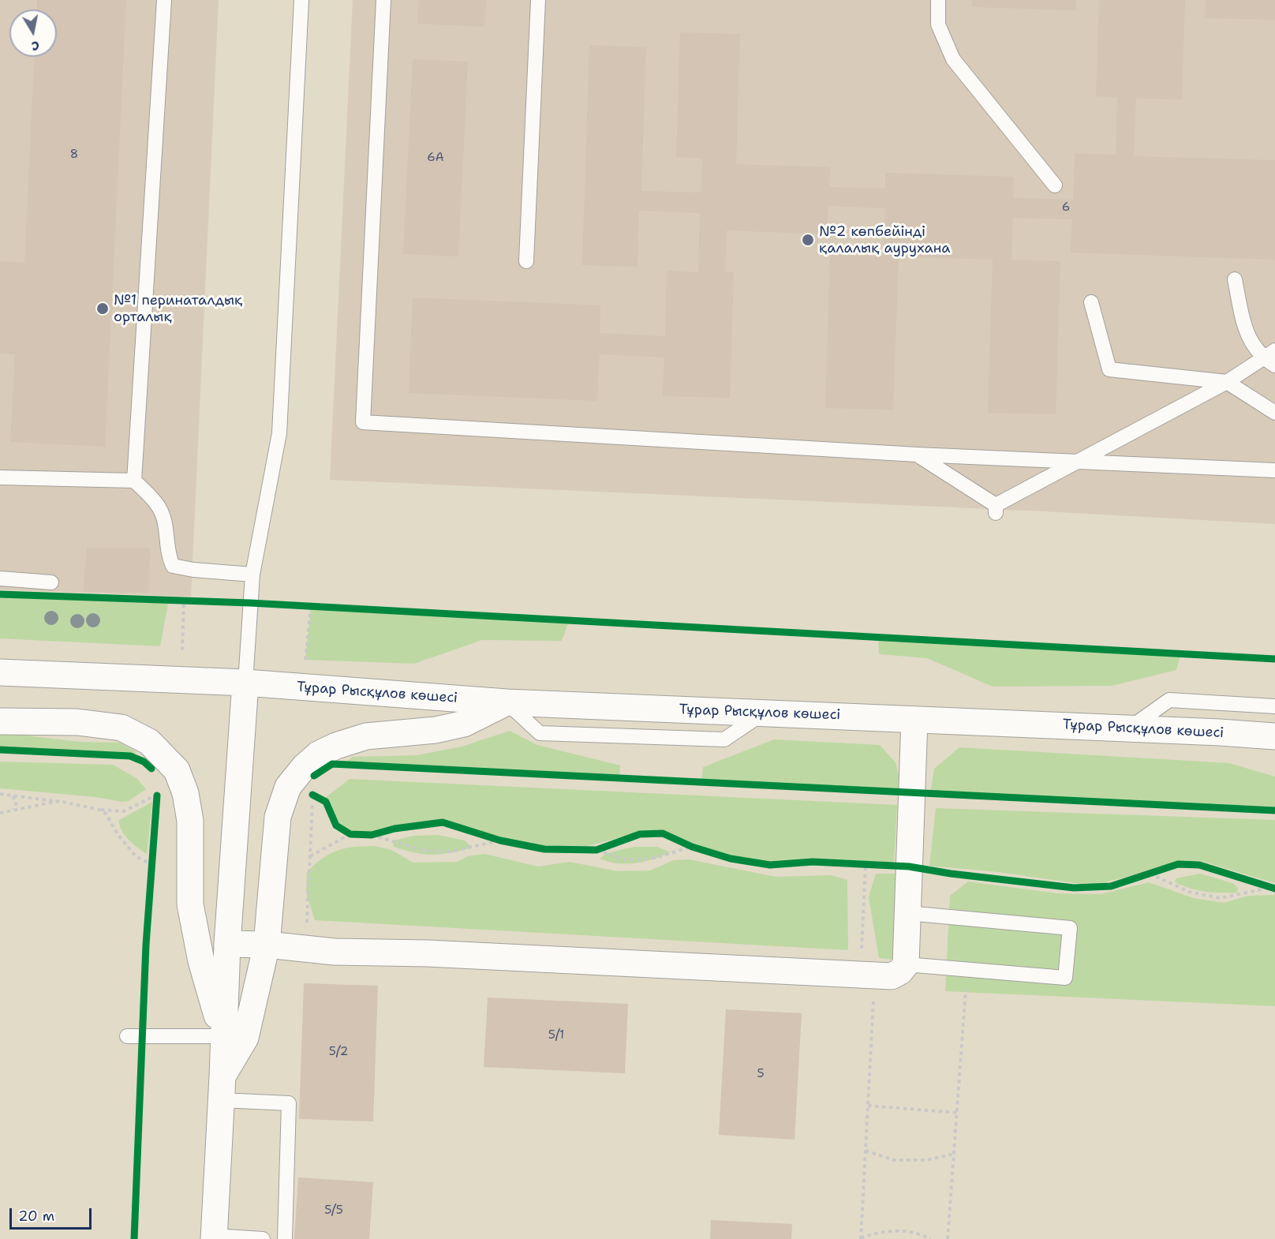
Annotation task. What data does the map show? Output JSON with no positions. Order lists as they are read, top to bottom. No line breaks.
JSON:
{"streets":{"street":["Тұрар Рысқұлов көшесі"]},"places":["№2 көпбейінді қалалық аурухана","№1 перинаталдық орталық"],"house_numbers":["8","6А","6","5/1","5/2","5","5/5"],"scale_bar":"20 m","north":"bottom"}
